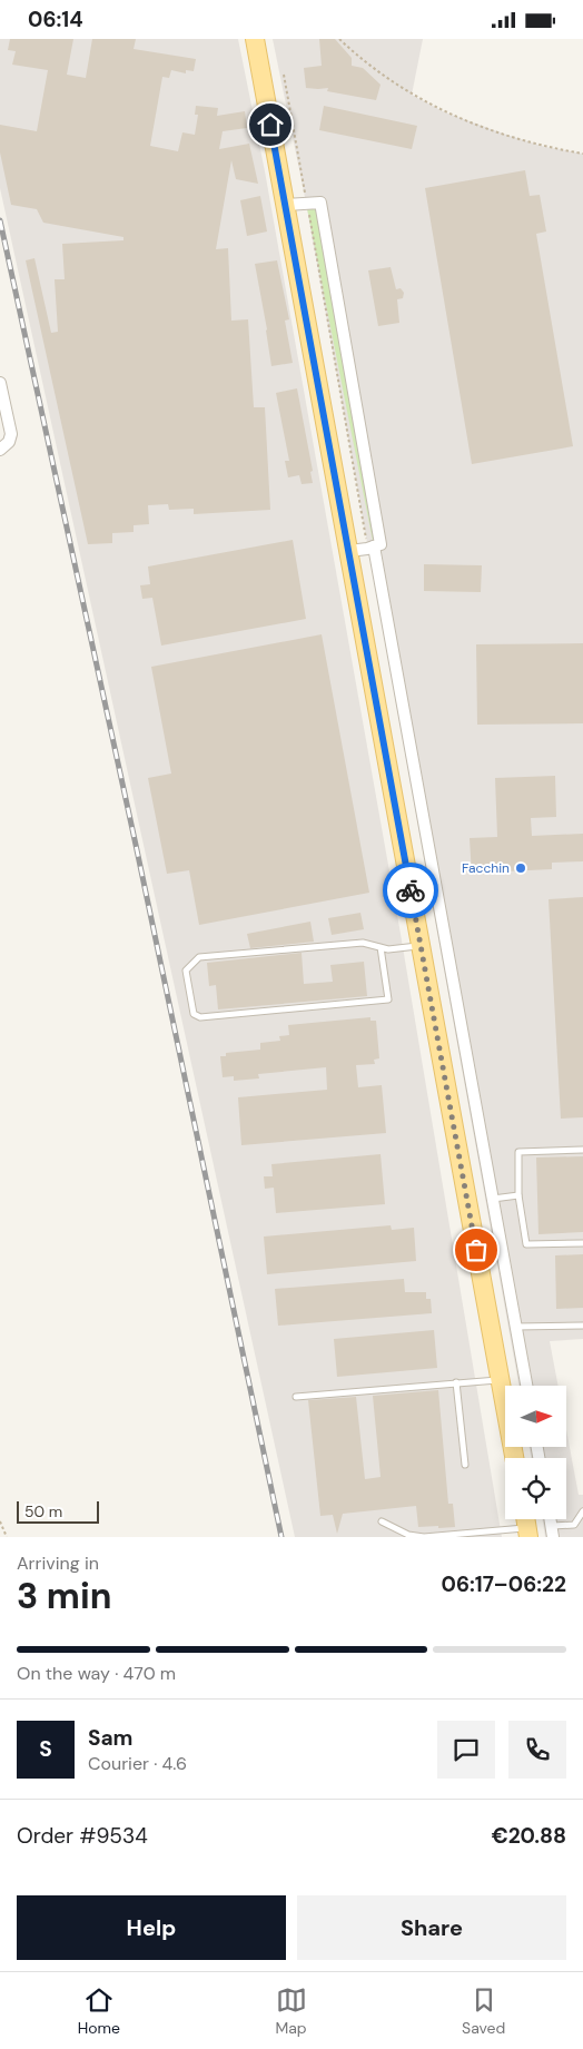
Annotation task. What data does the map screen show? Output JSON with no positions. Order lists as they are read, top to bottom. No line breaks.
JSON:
{"places":["Facchin"],"scale_bar":"50 m","north":"right","page":{"status":"06:14","scale":"50 m","heading":["3 min","Arriving in","06:17–06:22"],"panel":["Sam","Courier · 4.6","Order #9534","€20.88"],"bar":"On the way · 470 m","round":"S","buttons":["Help","Share"],"tabs":["Home","Map","Saved"]}}
